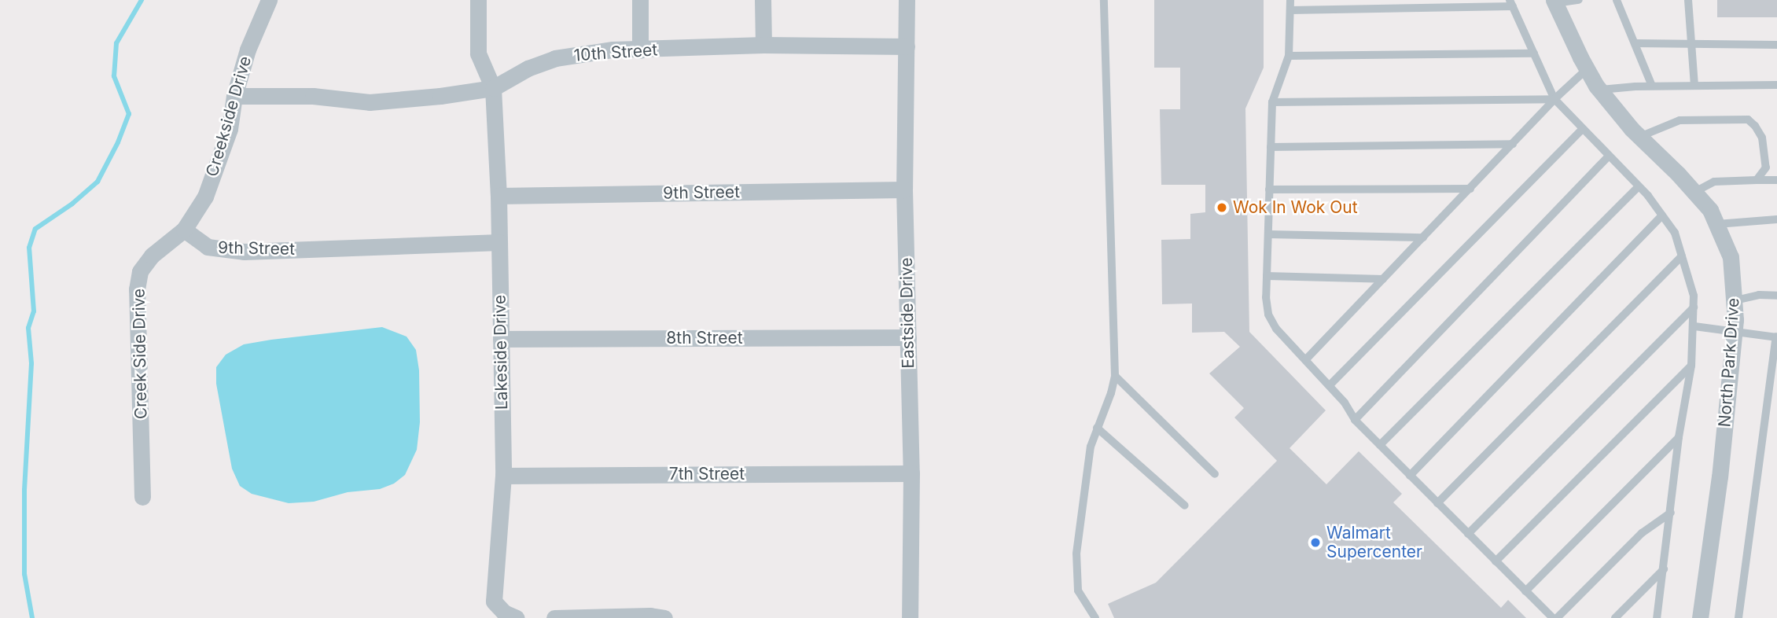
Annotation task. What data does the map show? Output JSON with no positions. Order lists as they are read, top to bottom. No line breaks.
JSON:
{"streets":{"street":["10th Street","Creekside Drive","9th Street","Eastside Drive","8th Street","Lakeside Drive","Creek Side Drive","North Park Drive","7th Street"]},"crossings":[["10th Street","Creekside Drive"],["10th Street","Eastside Drive"],["10th Street","Lakeside Drive"],["Creekside Drive","9th Street"],["Creekside Drive","Creek Side Drive"],["9th Street","Eastside Drive"],["9th Street","Lakeside Drive"],["9th Street","Creek Side Drive"],["Eastside Drive","8th Street"],["Eastside Drive","7th Street"],["8th Street","Lakeside Drive"],["Lakeside Drive","7th Street"]],"places":["Wok In Wok Out","Walmart Supercenter"]}
